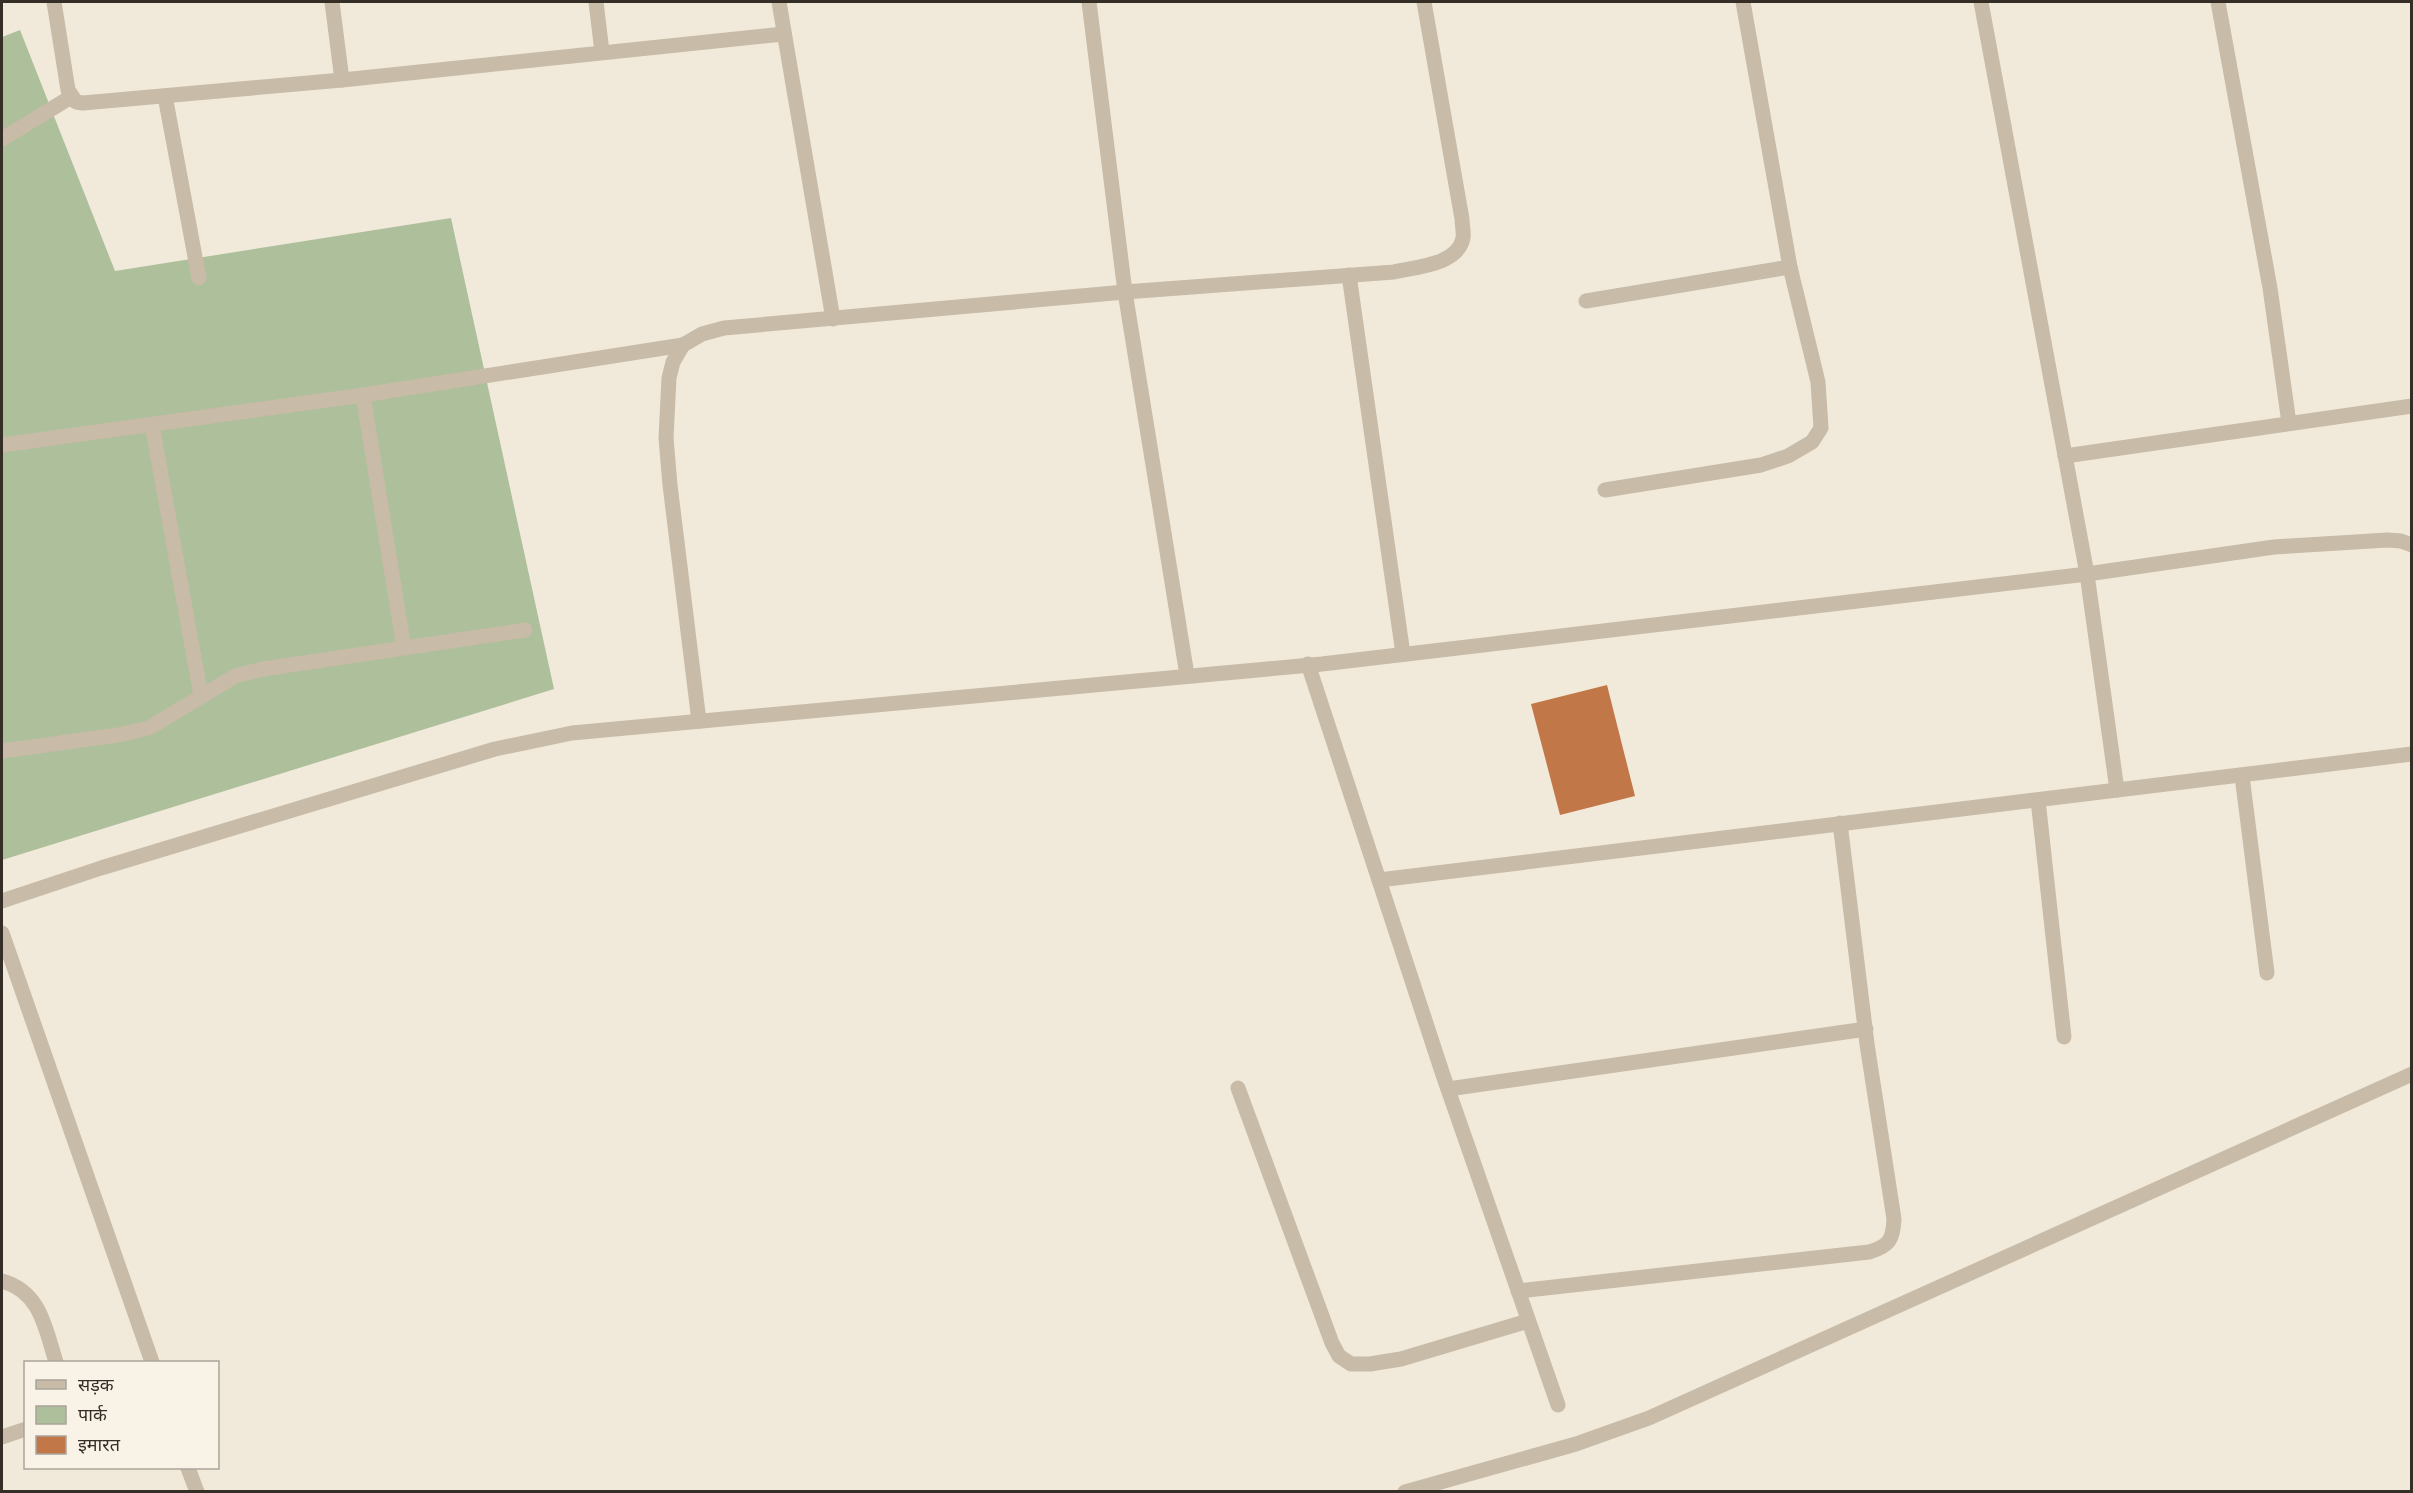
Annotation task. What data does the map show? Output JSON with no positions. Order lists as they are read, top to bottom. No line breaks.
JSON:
{"legend":["सड़क","पार्क","इमारत"]}
